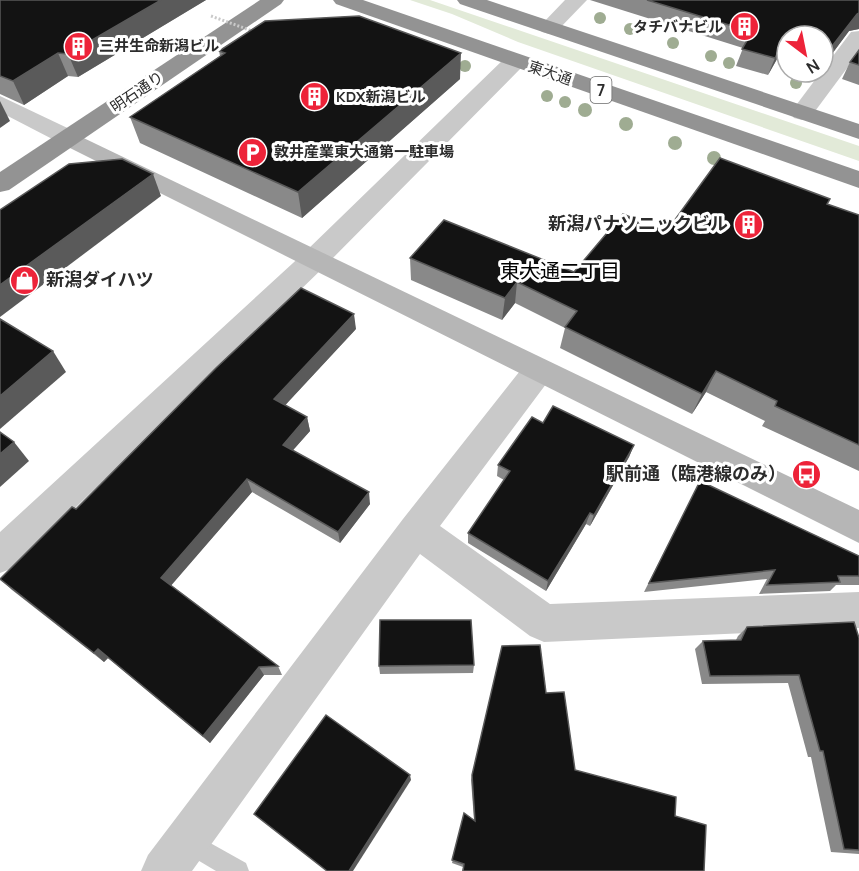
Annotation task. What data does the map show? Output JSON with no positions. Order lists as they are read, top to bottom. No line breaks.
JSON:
{"streets":{"highway":["東大通","7","明石通り"]},"districts":["東大通二丁目"],"places":{"building":["タチバナビル","三井生命新潟ビル","KDX新潟ビル","新潟パナソニックビル"],"parking":["敦井産業東大通第一駐車場"],"shop":["新潟ダイハツ"],"bus stop":["駅前通（臨港線のみ）"]},"north":"bottom right"}
